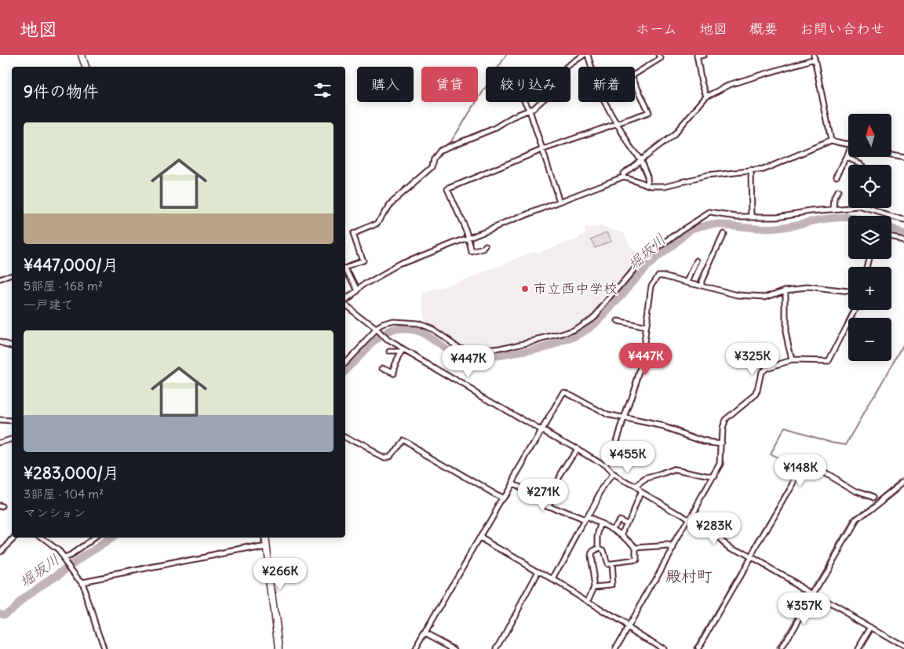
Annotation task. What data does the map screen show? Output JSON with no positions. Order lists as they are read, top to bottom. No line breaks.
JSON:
{"districts":["殿村町"],"water":["堀坂川"],"places":["市立西中学校"],"north":"top","page":{"header":"地図","nav":["ホーム","地図","概要","お問い合わせ"],"chip":["購入","賃貸","絞り込み","新着"],"heading":"9件の物件","map_buttons":["+","−"],"list":[{"name":"¥447,000/月","note":"5部屋 · 168 m² · 一戸建て"},{"name":"¥283,000/月","note":"3部屋 · 104 m² · マンション"}],"price":["¥447K","¥325K","¥447K","¥455K","¥148K","¥271K","¥283K","¥266K","¥357K"]}}
